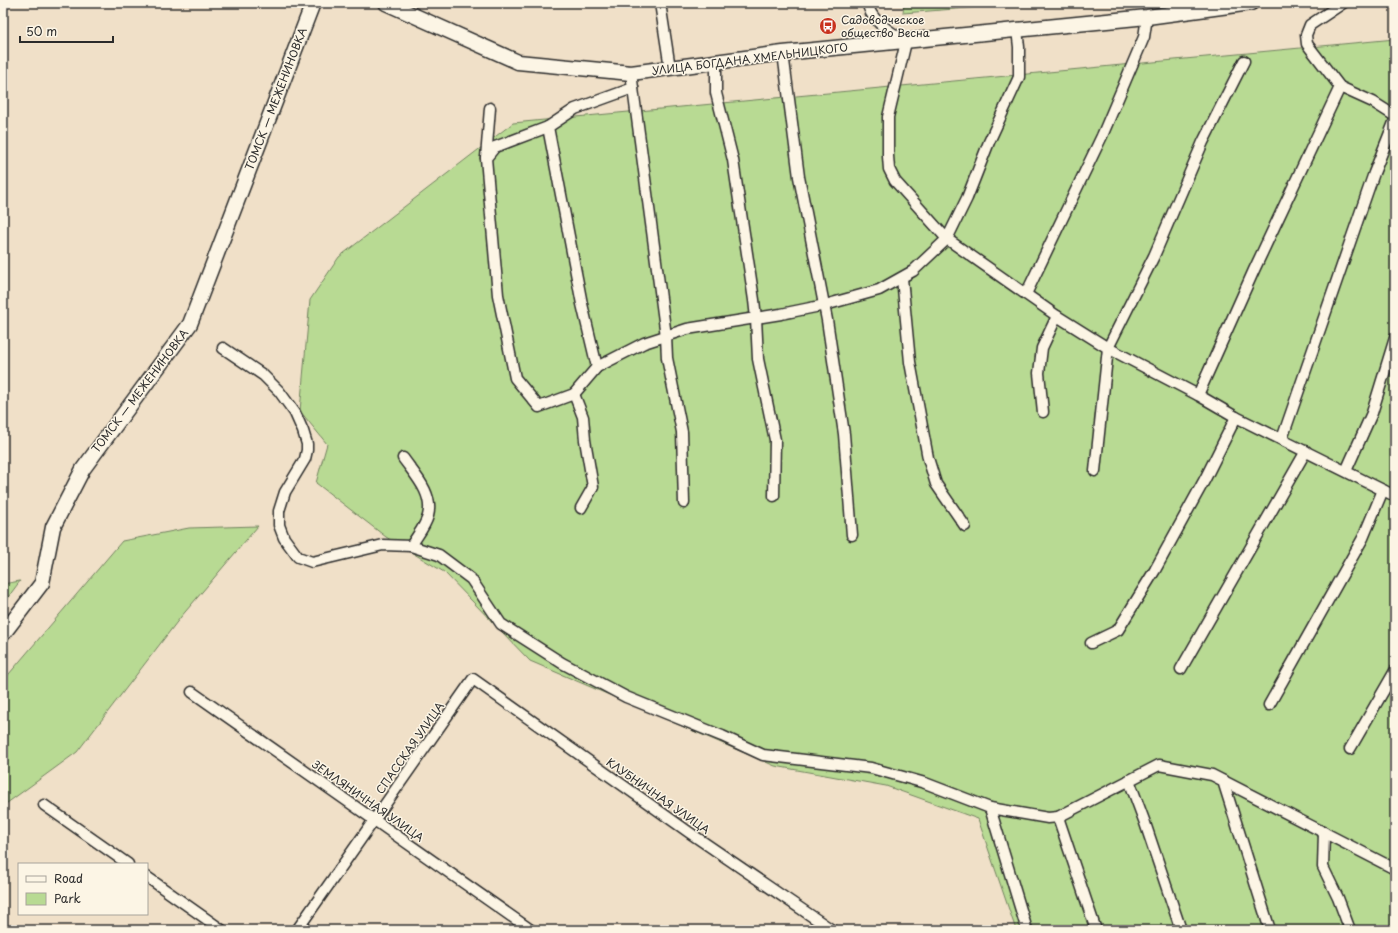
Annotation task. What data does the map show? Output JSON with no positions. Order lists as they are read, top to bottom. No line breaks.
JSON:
{"streets":{"street":["УЛИЦА БОГДАНА ХМЕЛЬНИЦКОГО","ТОМСК — МЕЖЕНИНОВКА","СПАССКАЯ УЛИЦА","КЛУБНИЧНАЯ УЛИЦА","ЗЕМЛЯНИЧНАЯ УЛИЦА"]},"crossings":[["СПАССКАЯ УЛИЦА","КЛУБНИЧНАЯ УЛИЦА"],["СПАССКАЯ УЛИЦА","ЗЕМЛЯНИЧНАЯ УЛИЦА"]],"places":{"bus stop":["Садоводческое общество Весна"]},"legend":["Road","Park"],"scale_bar":"50 m"}
